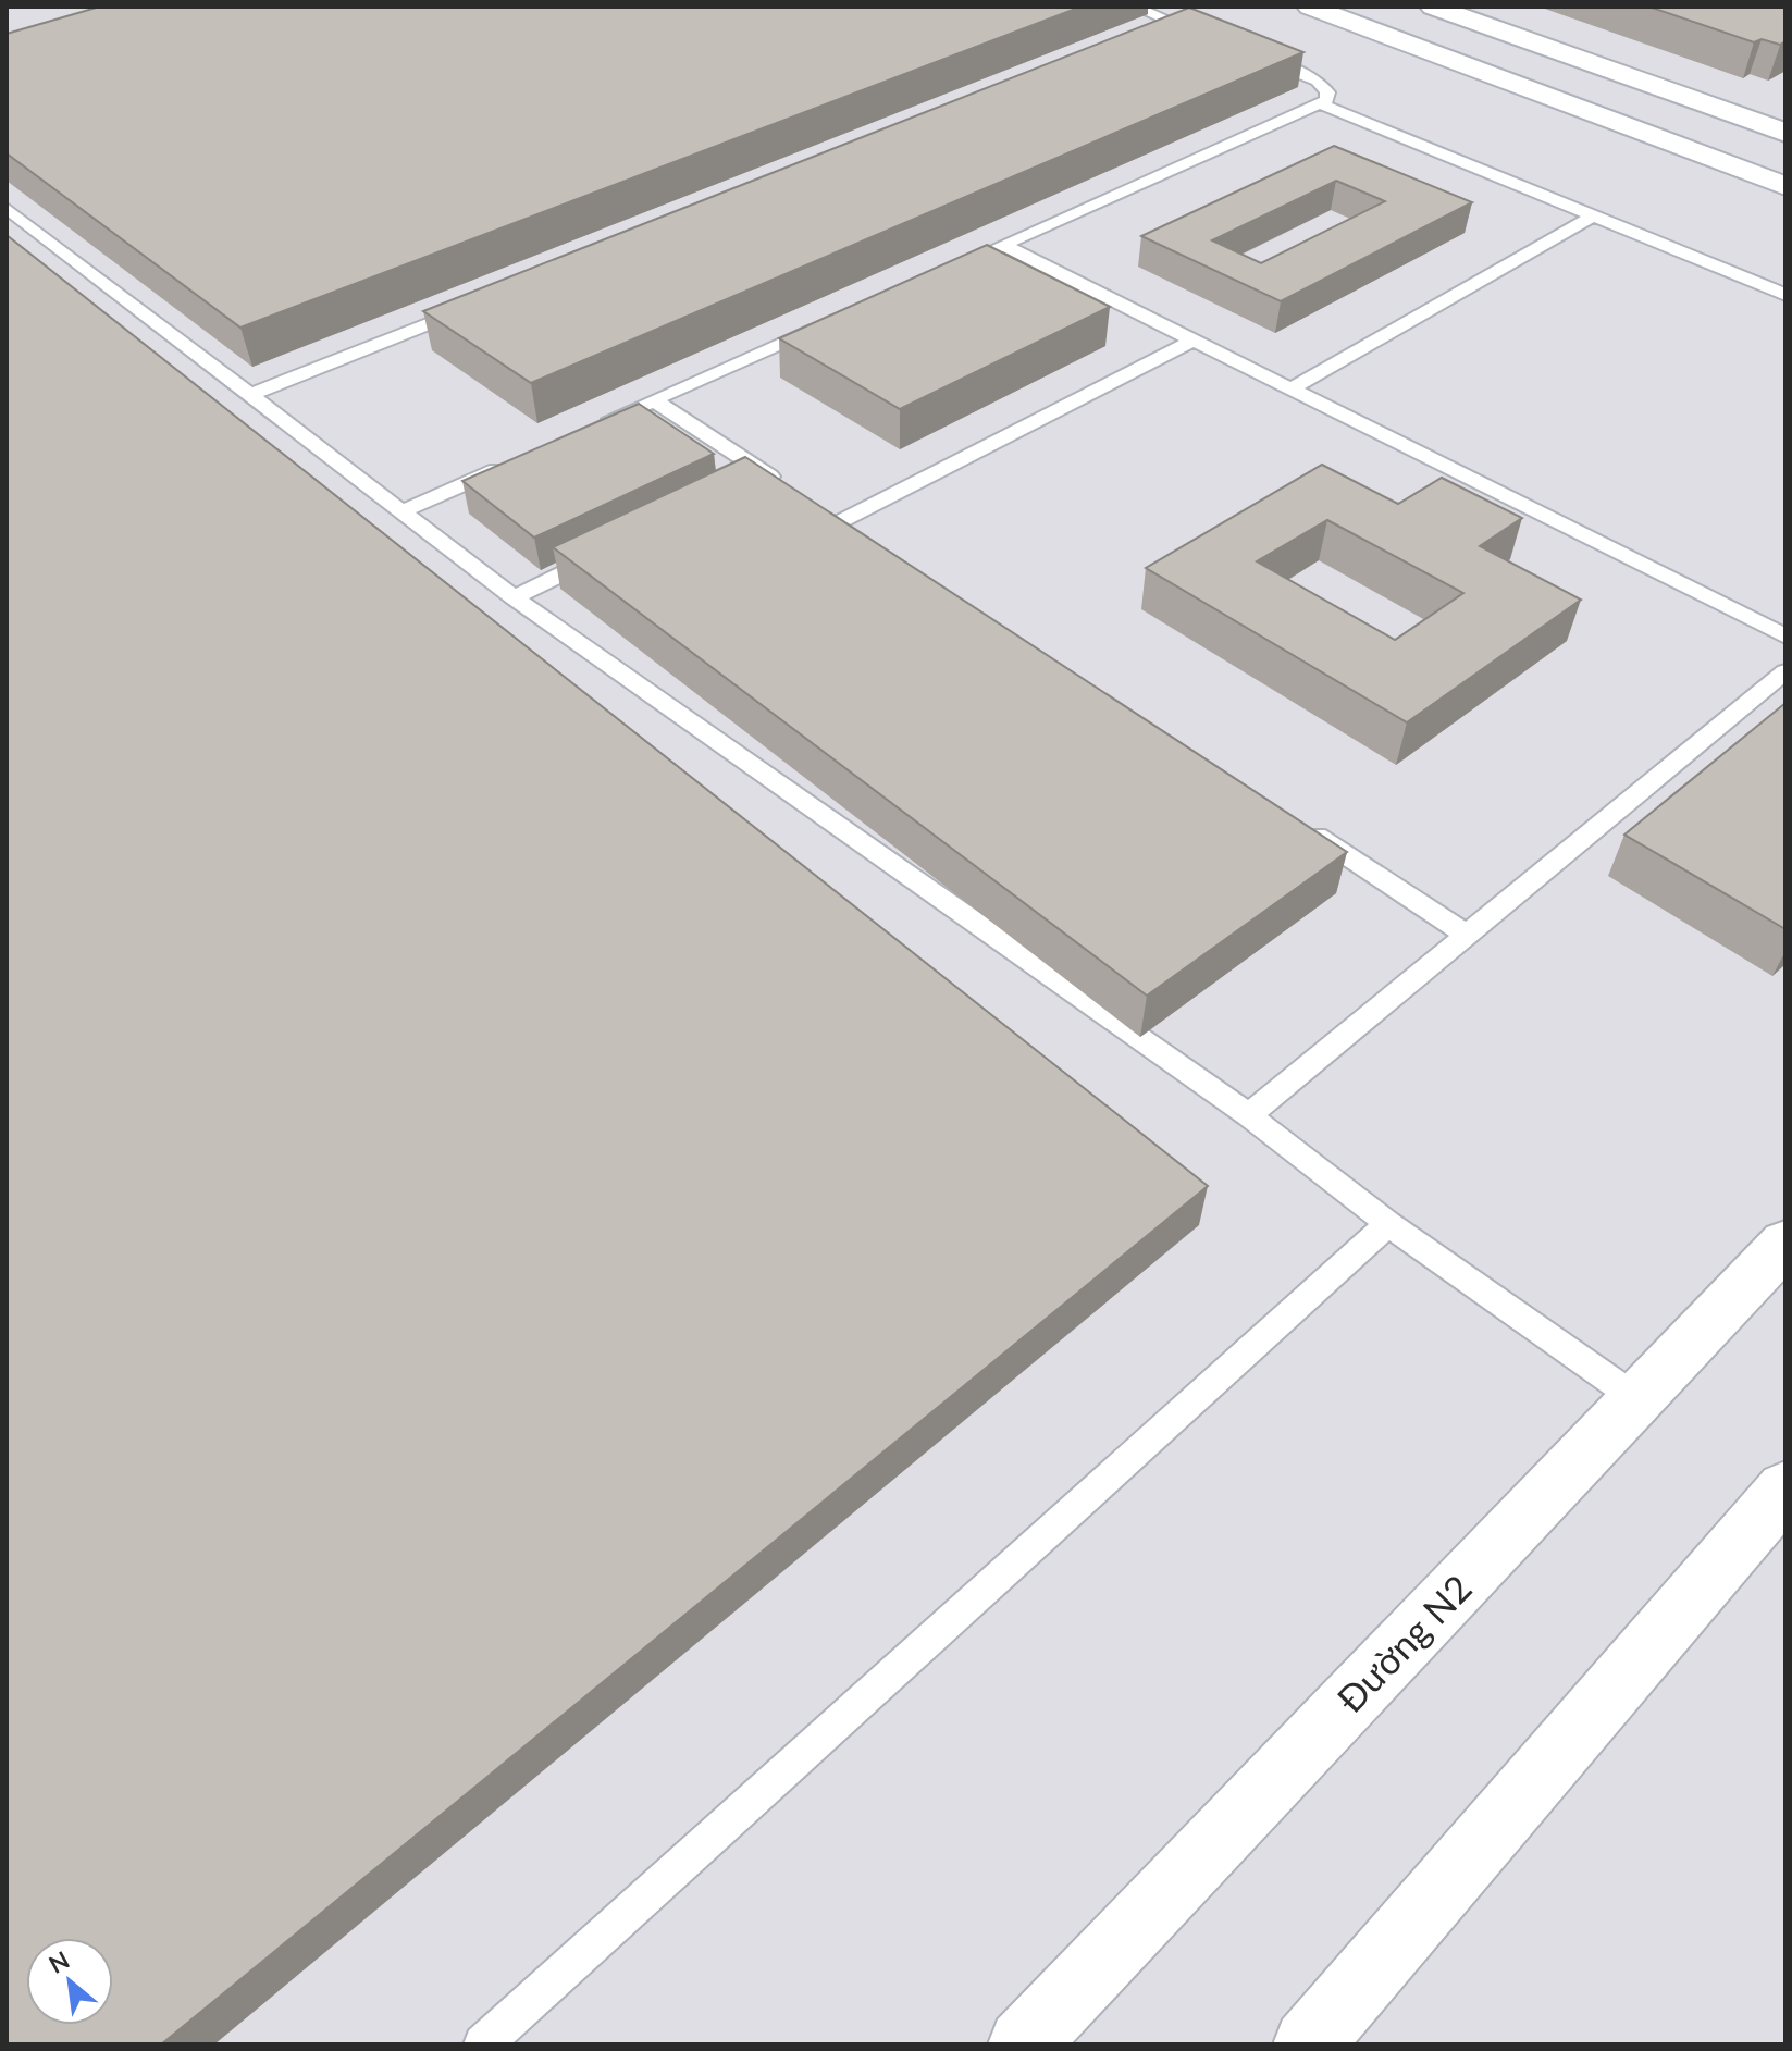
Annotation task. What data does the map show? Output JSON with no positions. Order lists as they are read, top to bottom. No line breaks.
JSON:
{"streets":{"street":["Đường N2"]},"north":"top left"}
